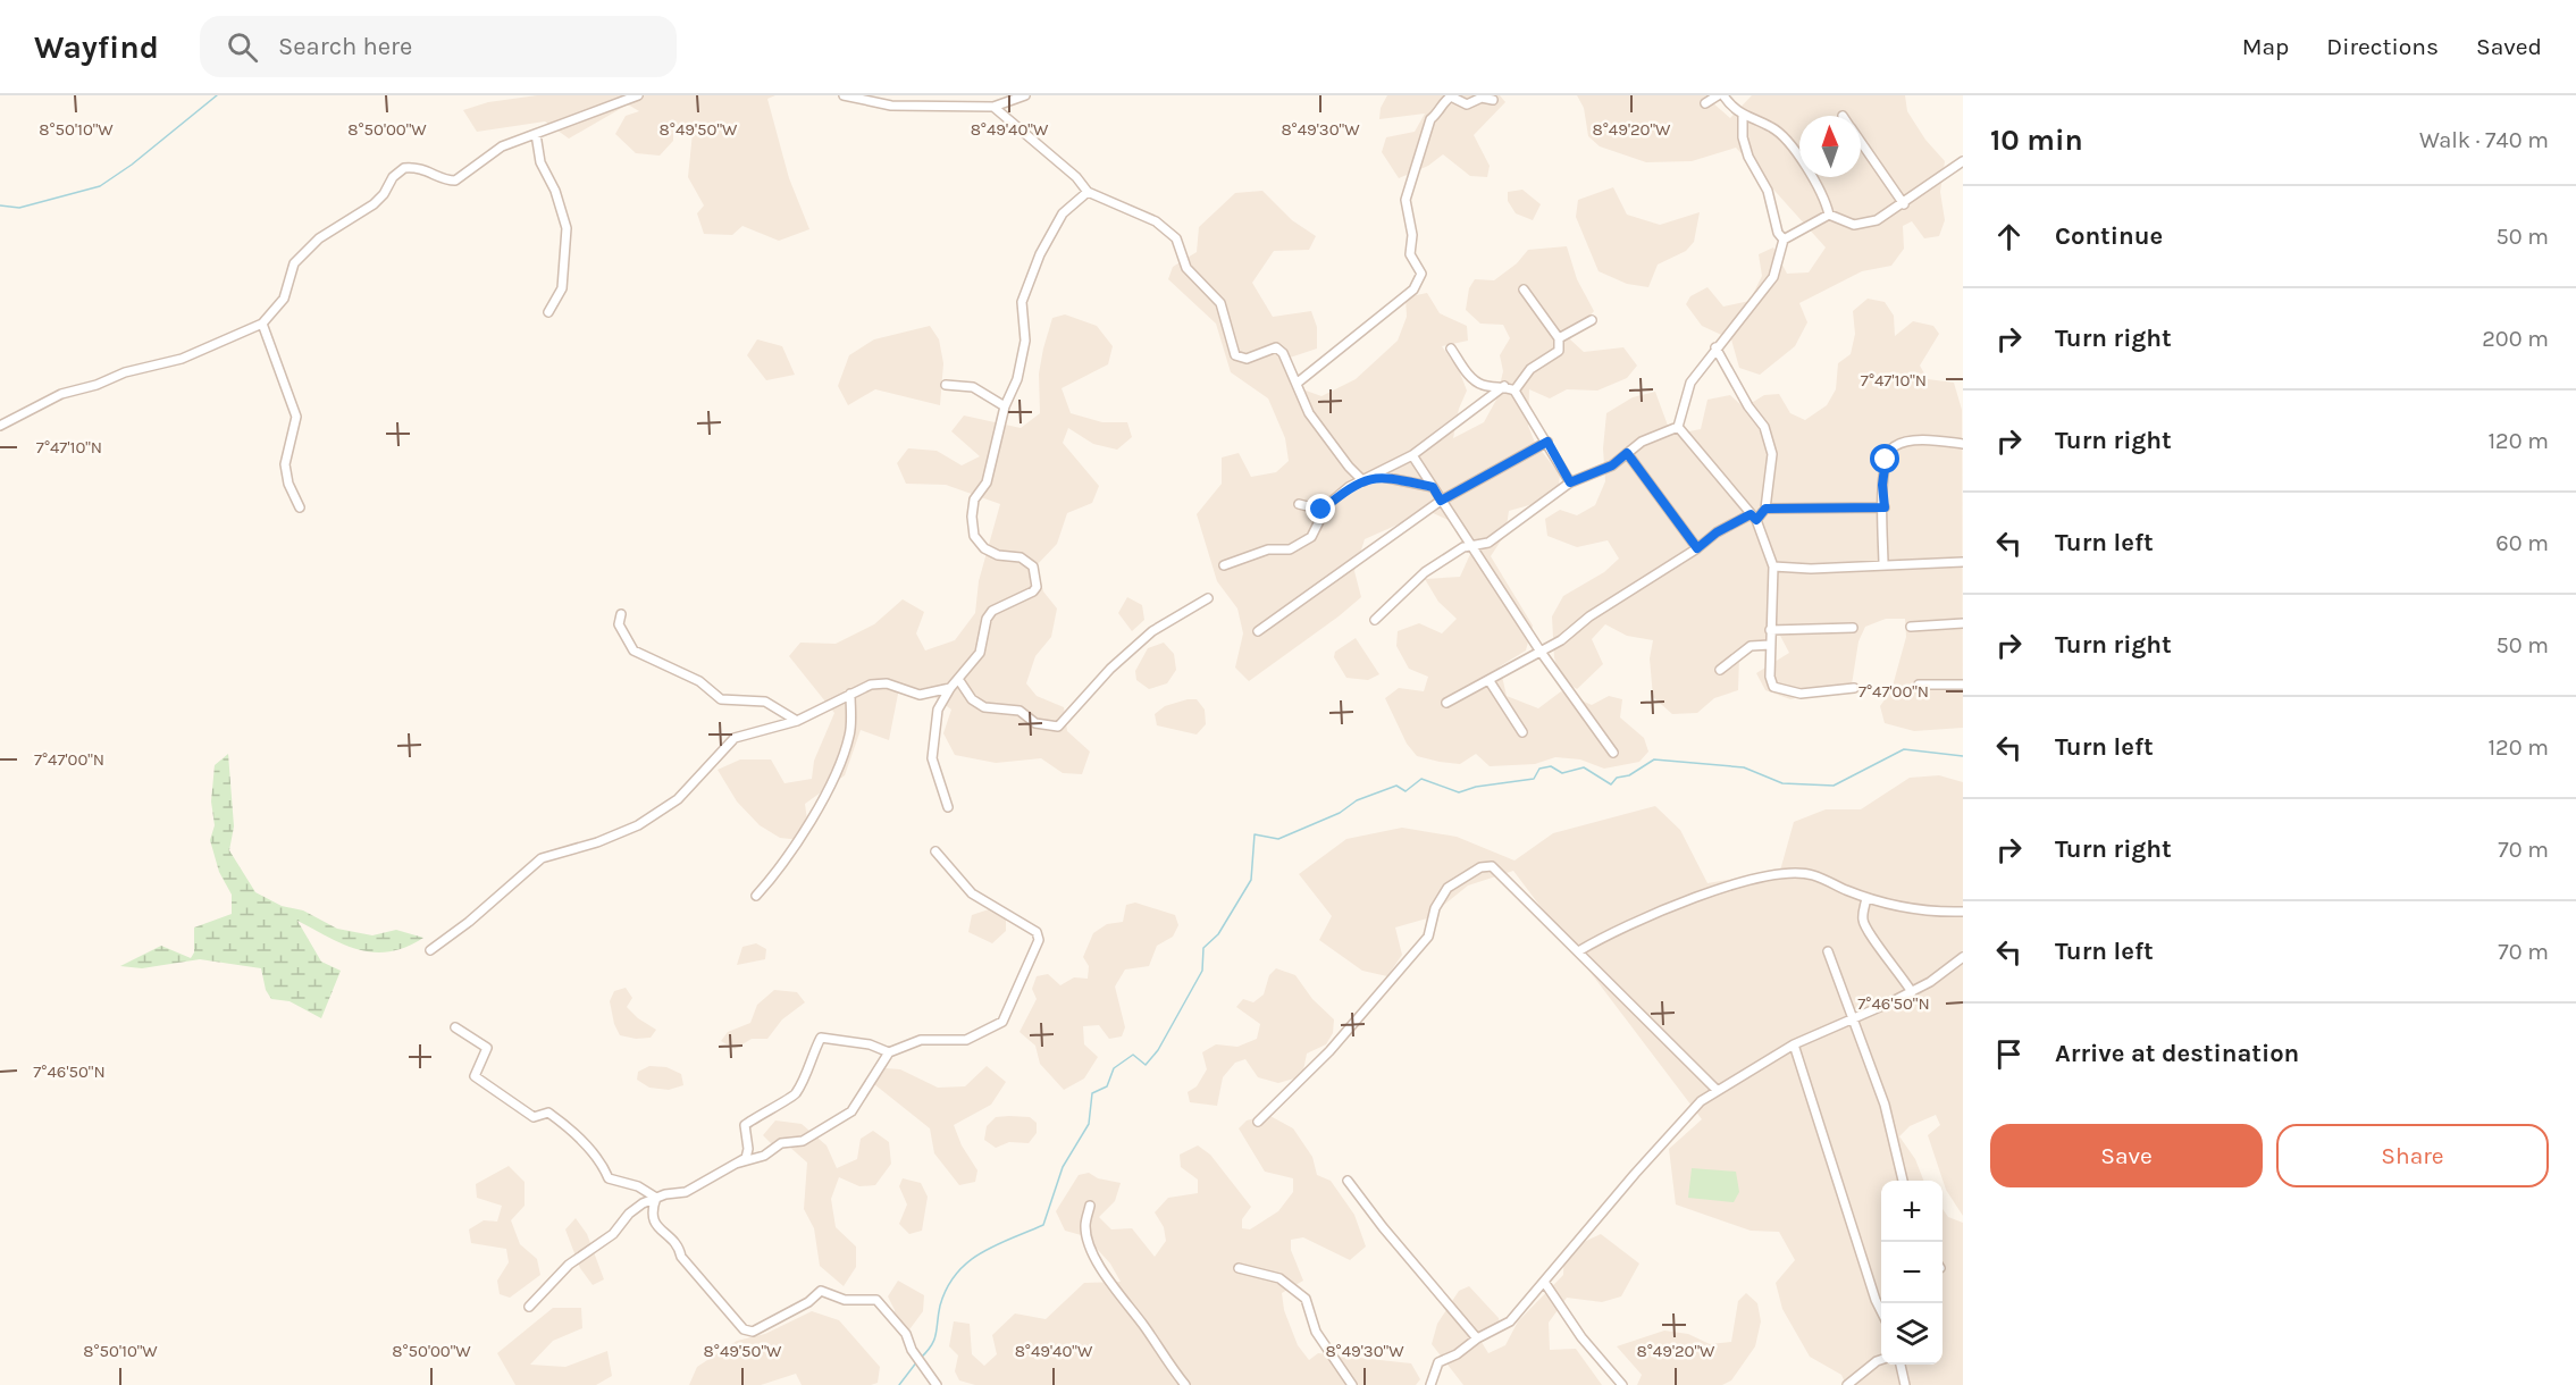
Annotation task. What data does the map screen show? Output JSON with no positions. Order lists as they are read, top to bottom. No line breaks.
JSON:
{"north":"top","page":{"header":"Wayfind","search":"Search here","nav":["Map","Directions","Saved"],"heading":["10 min","Walk · 740 m"],"list":[["Continue","50 m"],["Turn right","200 m"],["Turn right","120 m"],["Turn left","60 m"],["Turn right","50 m"],["Turn left","120 m"],["Turn right","70 m"],["Turn left","70 m"],"Arrive at destination"],"buttons":["Save","Share"],"map_buttons":["+","−"]},"coordinates":["8°50'10\"W","8°50'00\"W","8°49'50\"W","8°49'40\"W","8°49'30\"W","8°49'20\"W","7°47'10\"N","7°47'00\"N","7°46'50\"N"]}
